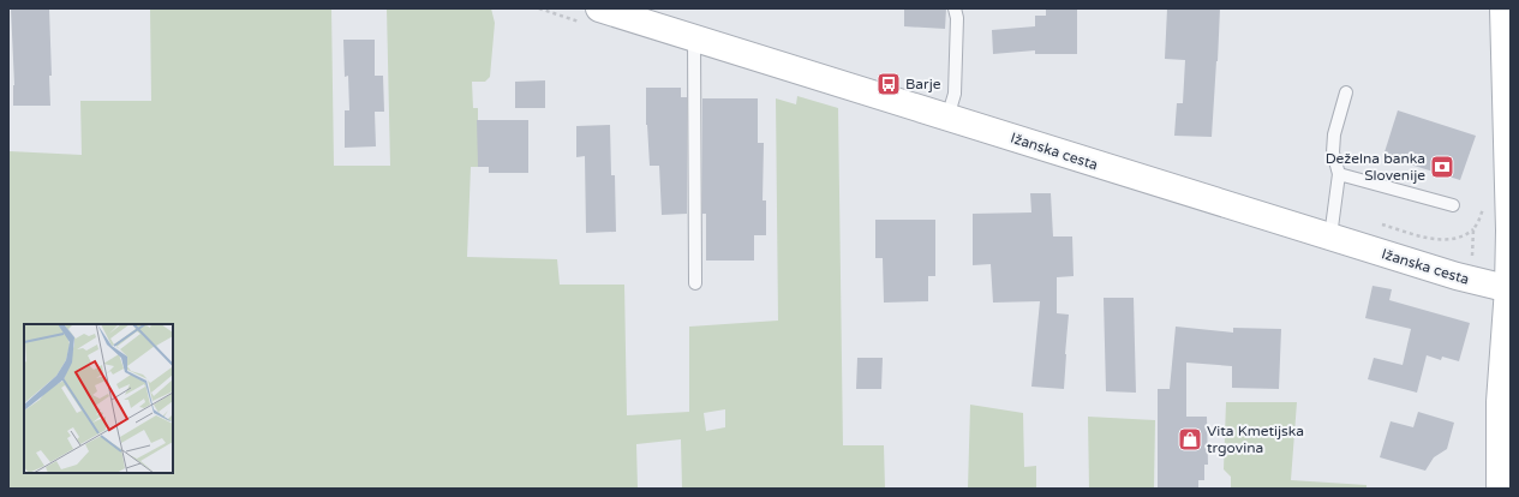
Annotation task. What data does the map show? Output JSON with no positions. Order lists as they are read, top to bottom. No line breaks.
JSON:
{"streets":{"main road":["Ižanska cesta"]},"places":{"bus stop":["Barje"],"bank":["Deželna banka Slovenije"],"shop":["Vita Kmetijska trgovina"]}}
